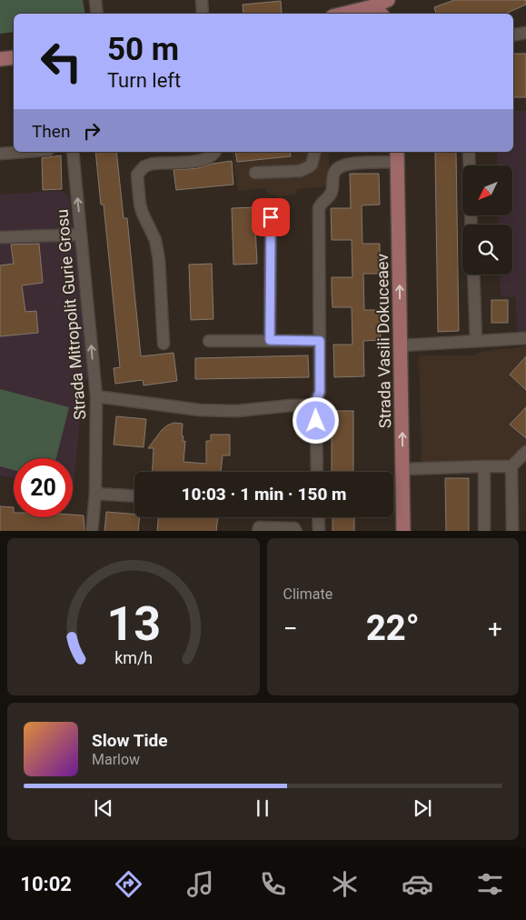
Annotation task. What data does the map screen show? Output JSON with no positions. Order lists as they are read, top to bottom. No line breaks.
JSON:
{"streets":{"main road":["Strada Vasili Dokuceaev"],"street":["Strada Mitropolit Gurie Grosu"]},"one_way":["Strada Mitropolit Gurie Grosu","Strada Vasili Dokuceaev"],"north":"bottom left","page":{"turn":["50 m","Turn left"],"then":"Then","limit":"20","trip":"10:03 · 1 min · 150 m","tile":"Climate","heat":["−","22°","+"],"song":["Slow Tide","Marlow"],"tabs":"10:02","gauge":["13","km/h"]}}
